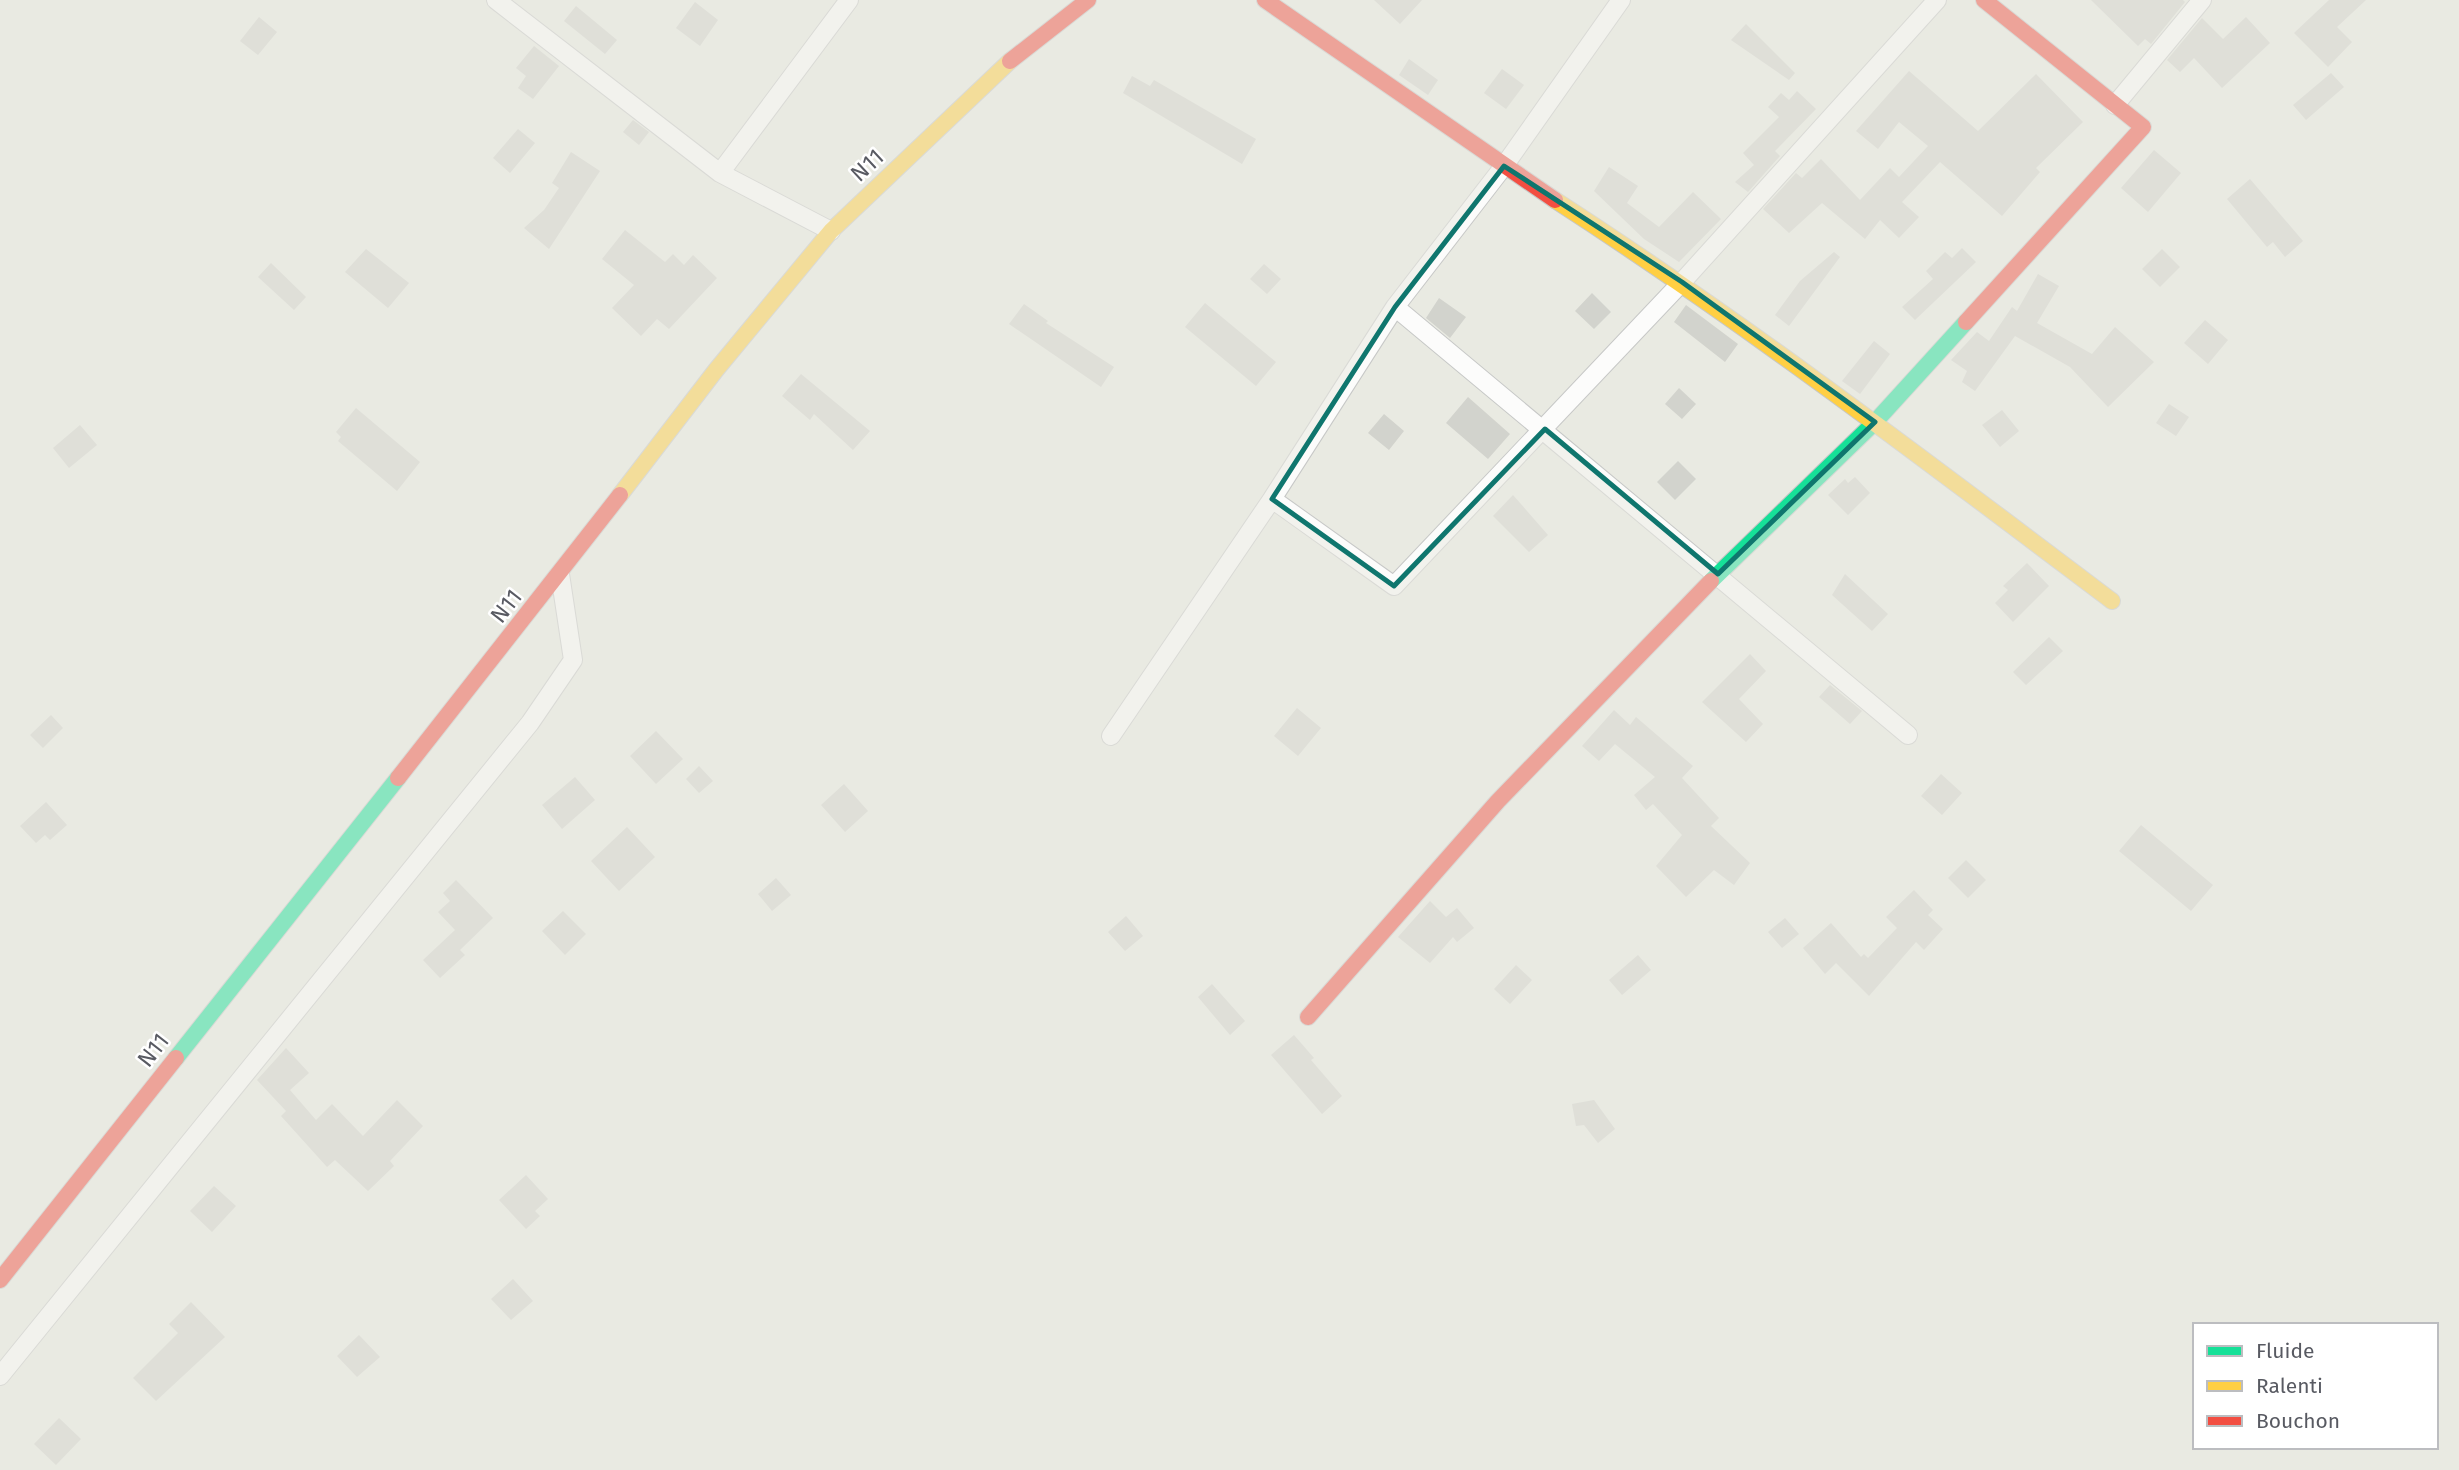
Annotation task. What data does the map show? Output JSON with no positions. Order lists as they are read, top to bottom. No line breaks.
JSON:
{"streets":{"street":["N11"]},"legend":["Fluide","Ralenti","Bouchon"]}
